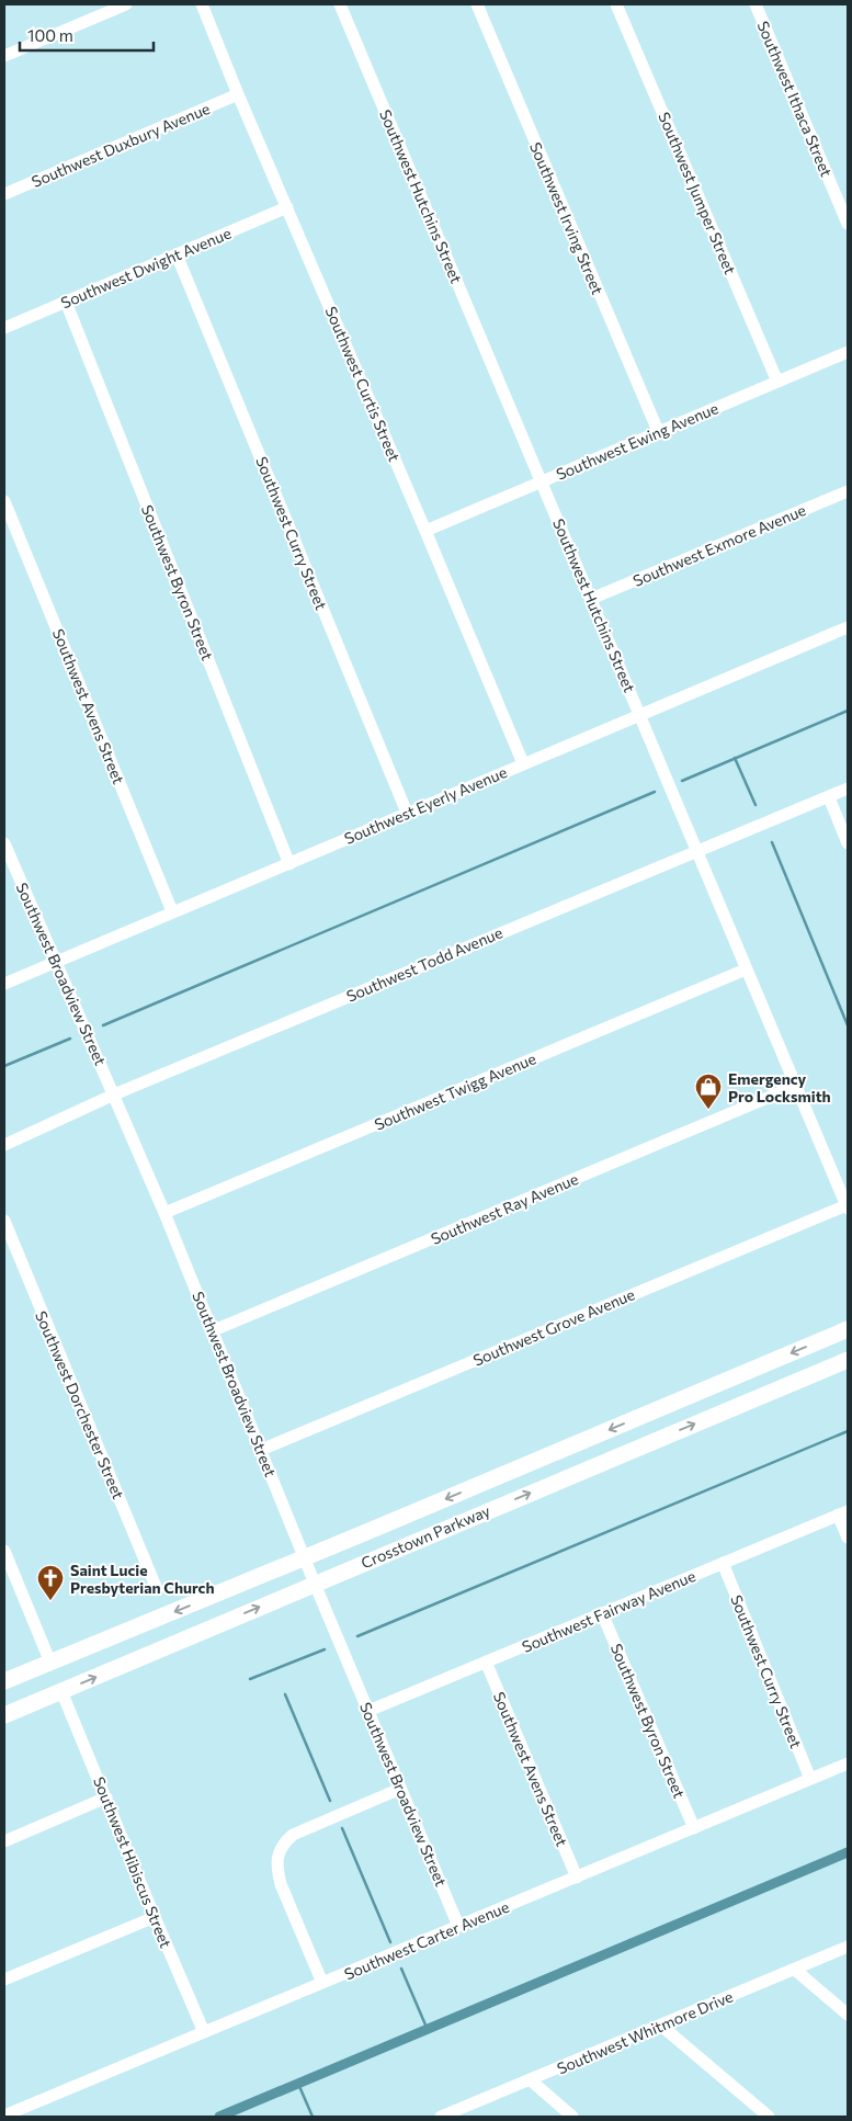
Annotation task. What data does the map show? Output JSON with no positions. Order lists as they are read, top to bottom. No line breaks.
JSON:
{"streets":{"main road":["Crosstown Parkway"],"street":["Southwest Ithaca Street","Southwest Duxbury Avenue","Southwest Jumper Street","Southwest Hutchins Street","Southwest Irving Street","Southwest Dwight Avenue","Southwest Curtis Street","Southwest Ewing Avenue","Southwest Curry Street","Southwest Exmore Avenue","Southwest Byron Street","Southwest Avens Street","Southwest Eyerly Avenue","Southwest Todd Avenue","Southwest Broadview Street","Southwest Twigg Avenue","Southwest Ray Avenue","Southwest Grove Avenue","Southwest Dorchester Street","Southwest Fairway Avenue","Southwest Hibiscus Street","Southwest Carter Avenue","Southwest Whitmore Drive"]},"crossings":[["Southwest Duxbury Avenue","Southwest Curtis Street"],["Southwest Jumper Street","Southwest Ewing Avenue"],["Southwest Hutchins Street","Southwest Ewing Avenue"],["Southwest Hutchins Street","Southwest Exmore Avenue"],["Southwest Hutchins Street","Southwest Eyerly Avenue"],["Southwest Hutchins Street","Southwest Todd Avenue"],["Southwest Hutchins Street","Southwest Twigg Avenue"],["Southwest Hutchins Street","Southwest Ray Avenue"],["Southwest Hutchins Street","Southwest Grove Avenue"],["Southwest Irving Street","Southwest Ewing Avenue"],["Southwest Dwight Avenue","Southwest Curtis Street"],["Southwest Dwight Avenue","Southwest Curry Street"],["Southwest Dwight Avenue","Southwest Byron Street"],["Southwest Curtis Street","Southwest Ewing Avenue"],["Southwest Curtis Street","Southwest Eyerly Avenue"],["Southwest Curry Street","Southwest Eyerly Avenue"],["Southwest Curry Street","Southwest Fairway Avenue"],["Southwest Curry Street","Southwest Carter Avenue"],["Southwest Byron Street","Southwest Eyerly Avenue"],["Southwest Byron Street","Southwest Fairway Avenue"],["Southwest Byron Street","Southwest Carter Avenue"],["Southwest Avens Street","Southwest Eyerly Avenue"],["Southwest Avens Street","Southwest Fairway Avenue"],["Southwest Avens Street","Southwest Carter Avenue"],["Southwest Eyerly Avenue","Southwest Broadview Street"],["Southwest Todd Avenue","Southwest Broadview Street"],["Southwest Broadview Street","Southwest Twigg Avenue"],["Southwest Broadview Street","Southwest Ray Avenue"],["Southwest Broadview Street","Southwest Grove Avenue"],["Southwest Broadview Street","Crosstown Parkway"],["Southwest Broadview Street","Southwest Fairway Avenue"],["Southwest Broadview Street","Southwest Carter Avenue"],["Crosstown Parkway","Southwest Hibiscus Street"],["Southwest Hibiscus Street","Southwest Carter Avenue"]],"places":{"shop":["Emergency Pro Locksmith"],"church":["Saint Lucie Presbyterian Church"]},"scale_bar":"100 m"}
